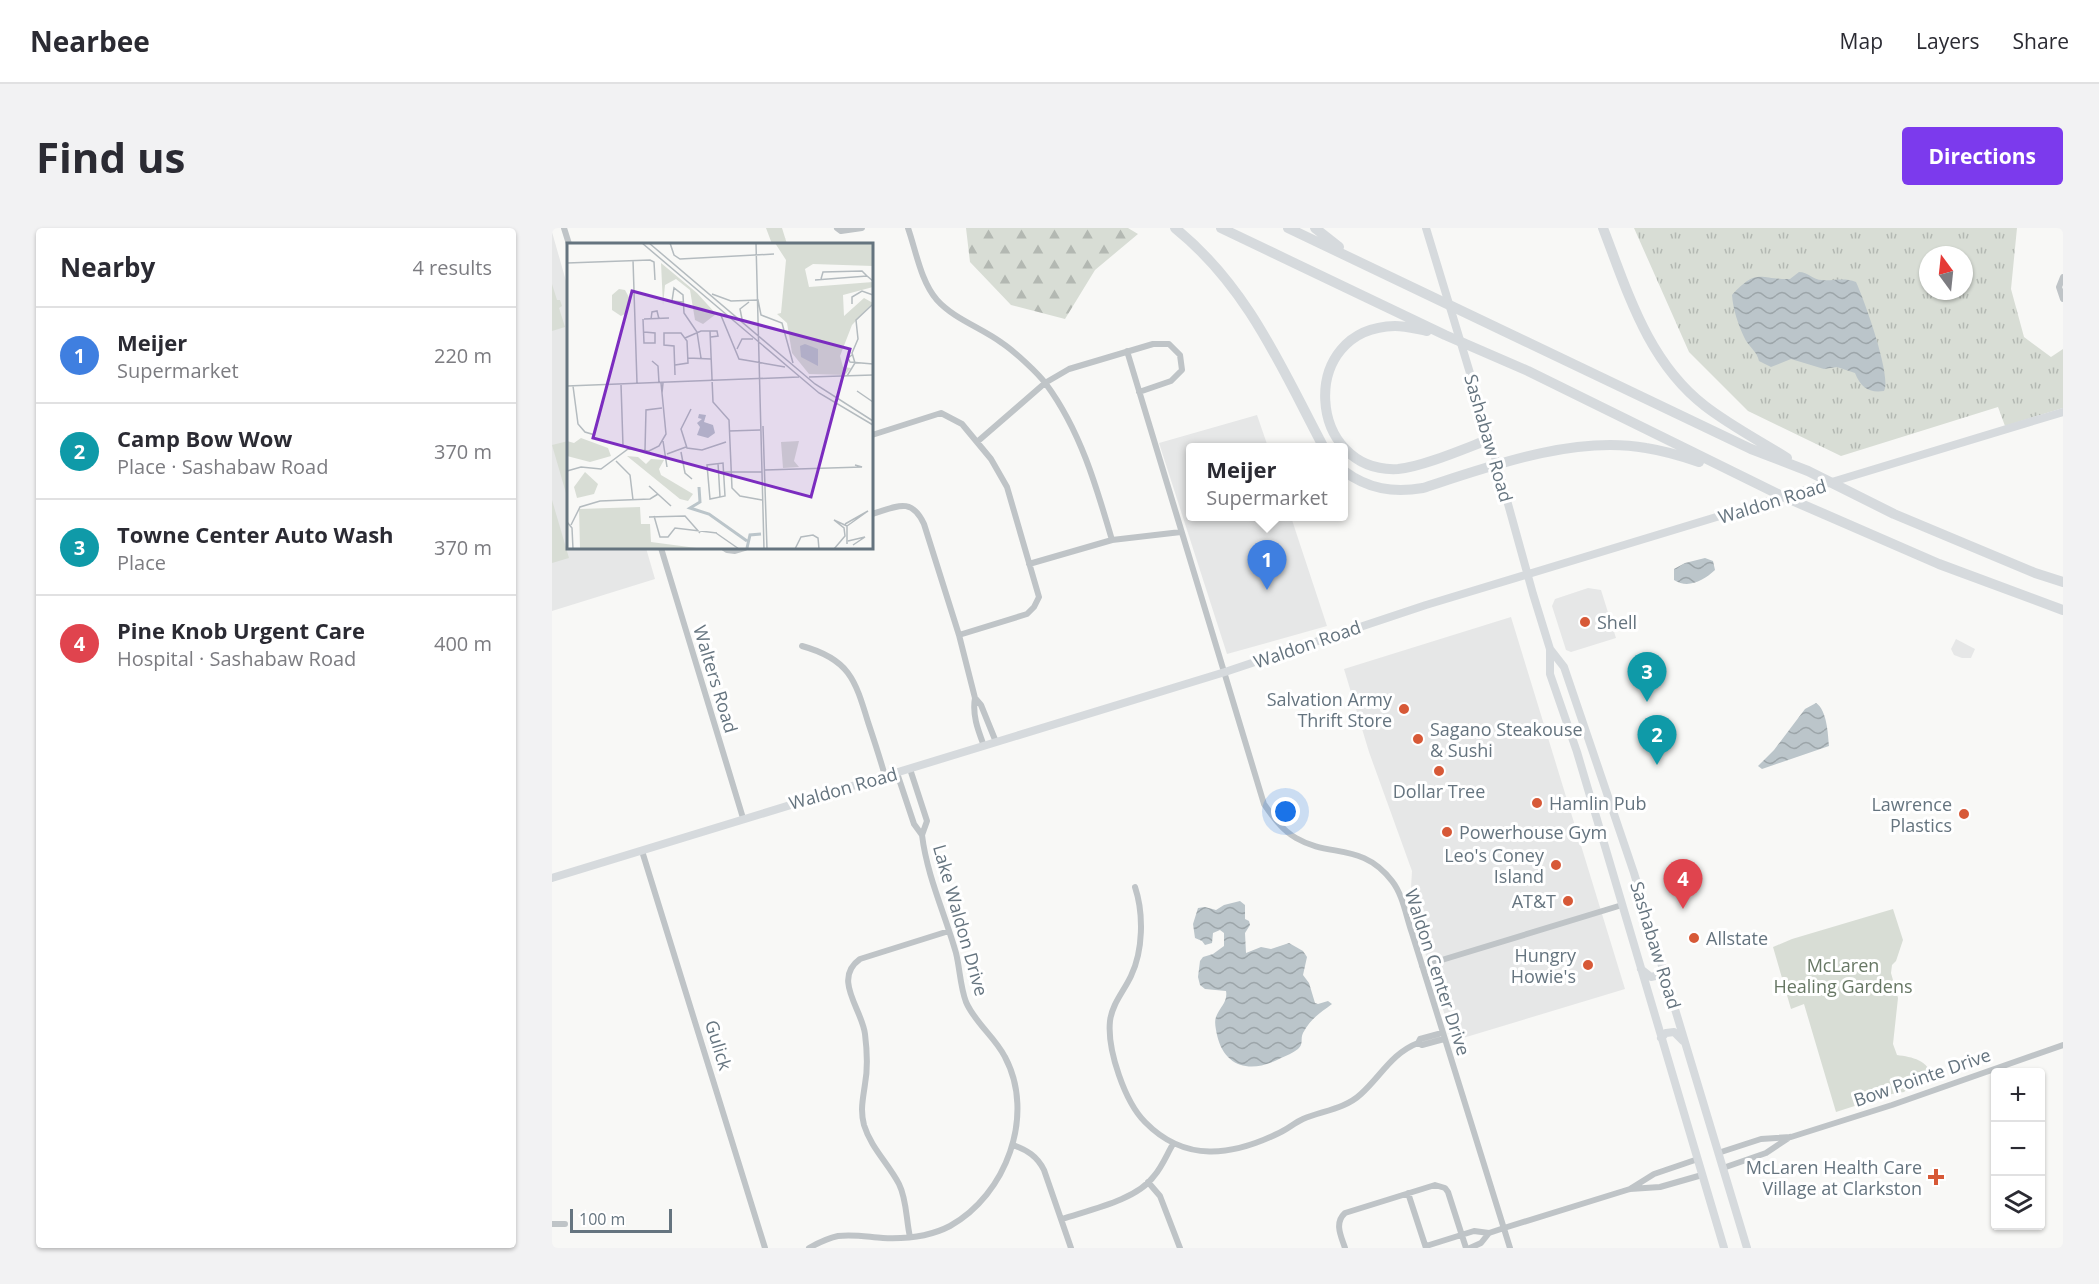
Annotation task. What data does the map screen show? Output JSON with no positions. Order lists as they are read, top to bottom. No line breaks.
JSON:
{"streets":{"main road":["Sashabaw Road","Waldon Road"],"street":["Walters Road","Lake Waldon Drive","Waldon Center Drive","Gulick","Bow Pointe Drive"]},"crossings":[["Sashabaw Road","Waldon Road"],["Sashabaw Road","Bow Pointe Drive"],["Waldon Road","Walters Road"],["Waldon Road","Lake Waldon Drive"],["Waldon Road","Waldon Center Drive"],["Waldon Road","Gulick"]],"parks":["McLaren Healing Gardens"],"places":{"other":["Shell","Salvation Army Thrift Store","Sagano Steakouse & Sushi","Dollar Tree","Hamlin Pub","Lawrence Plastics","Powerhouse Gym","Leo's Coney Island","AT&T","Allstate","Hungry Howie's"],"health":["McLaren Health Care Village at Clarkston"]},"scale_bar":"100 m","north":"top","page":{"header":"Nearbee","nav":["Map","Layers","Share"],"buttons":"Directions","title":"Find us","heading":["Nearby","4 results"],"list":[{"mark":"1","name":"Meijer","note":"Supermarket","value":"220 m"},{"mark":"2","name":"Camp Bow Wow","note":"Place · Sashabaw Road","value":"370 m"},{"mark":"3","name":"Towne Center Auto Wash","note":"Place","value":"370 m"},{"mark":"4","name":"Pine Knob Urgent Care","note":"Hospital · Sashabaw Road","value":"400 m"}],"popup":["Meijer","Supermarket"],"pins":["1","3","2","4"],"map_buttons":["+","−"],"scale":"100 m"}}
